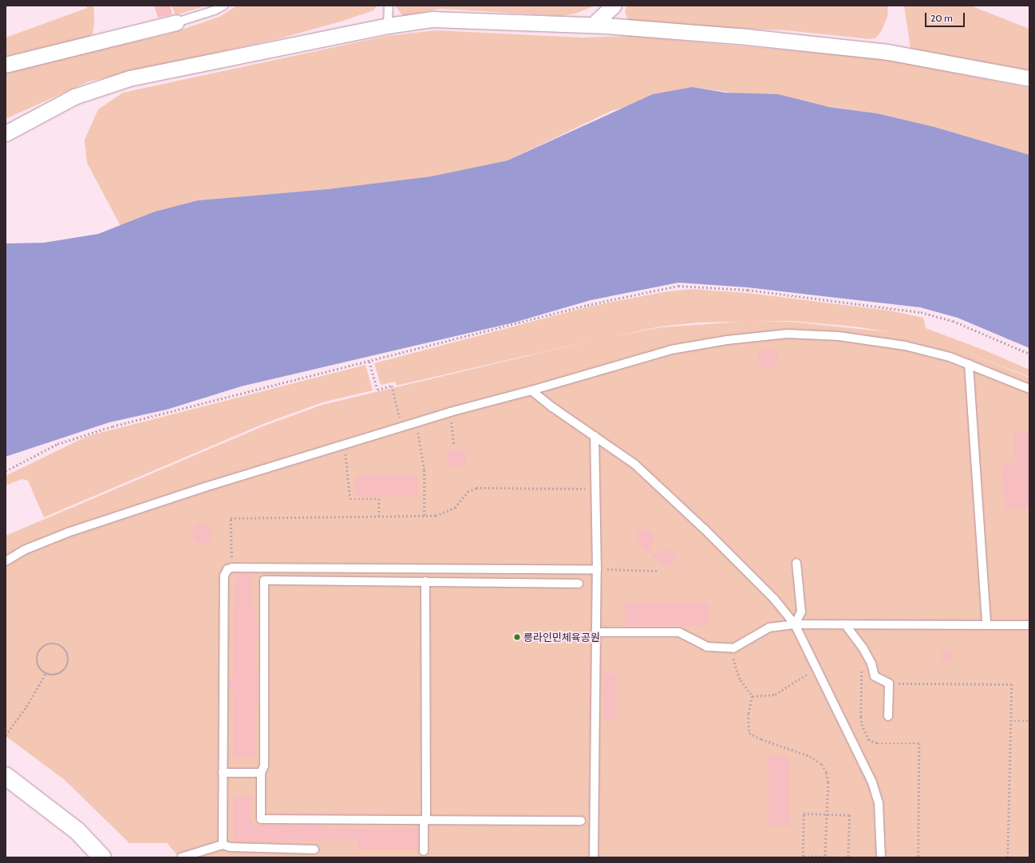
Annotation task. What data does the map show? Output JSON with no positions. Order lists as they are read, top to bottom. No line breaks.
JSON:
{"places":["릉라인민체육공원"],"scale_bar":"20 m"}
